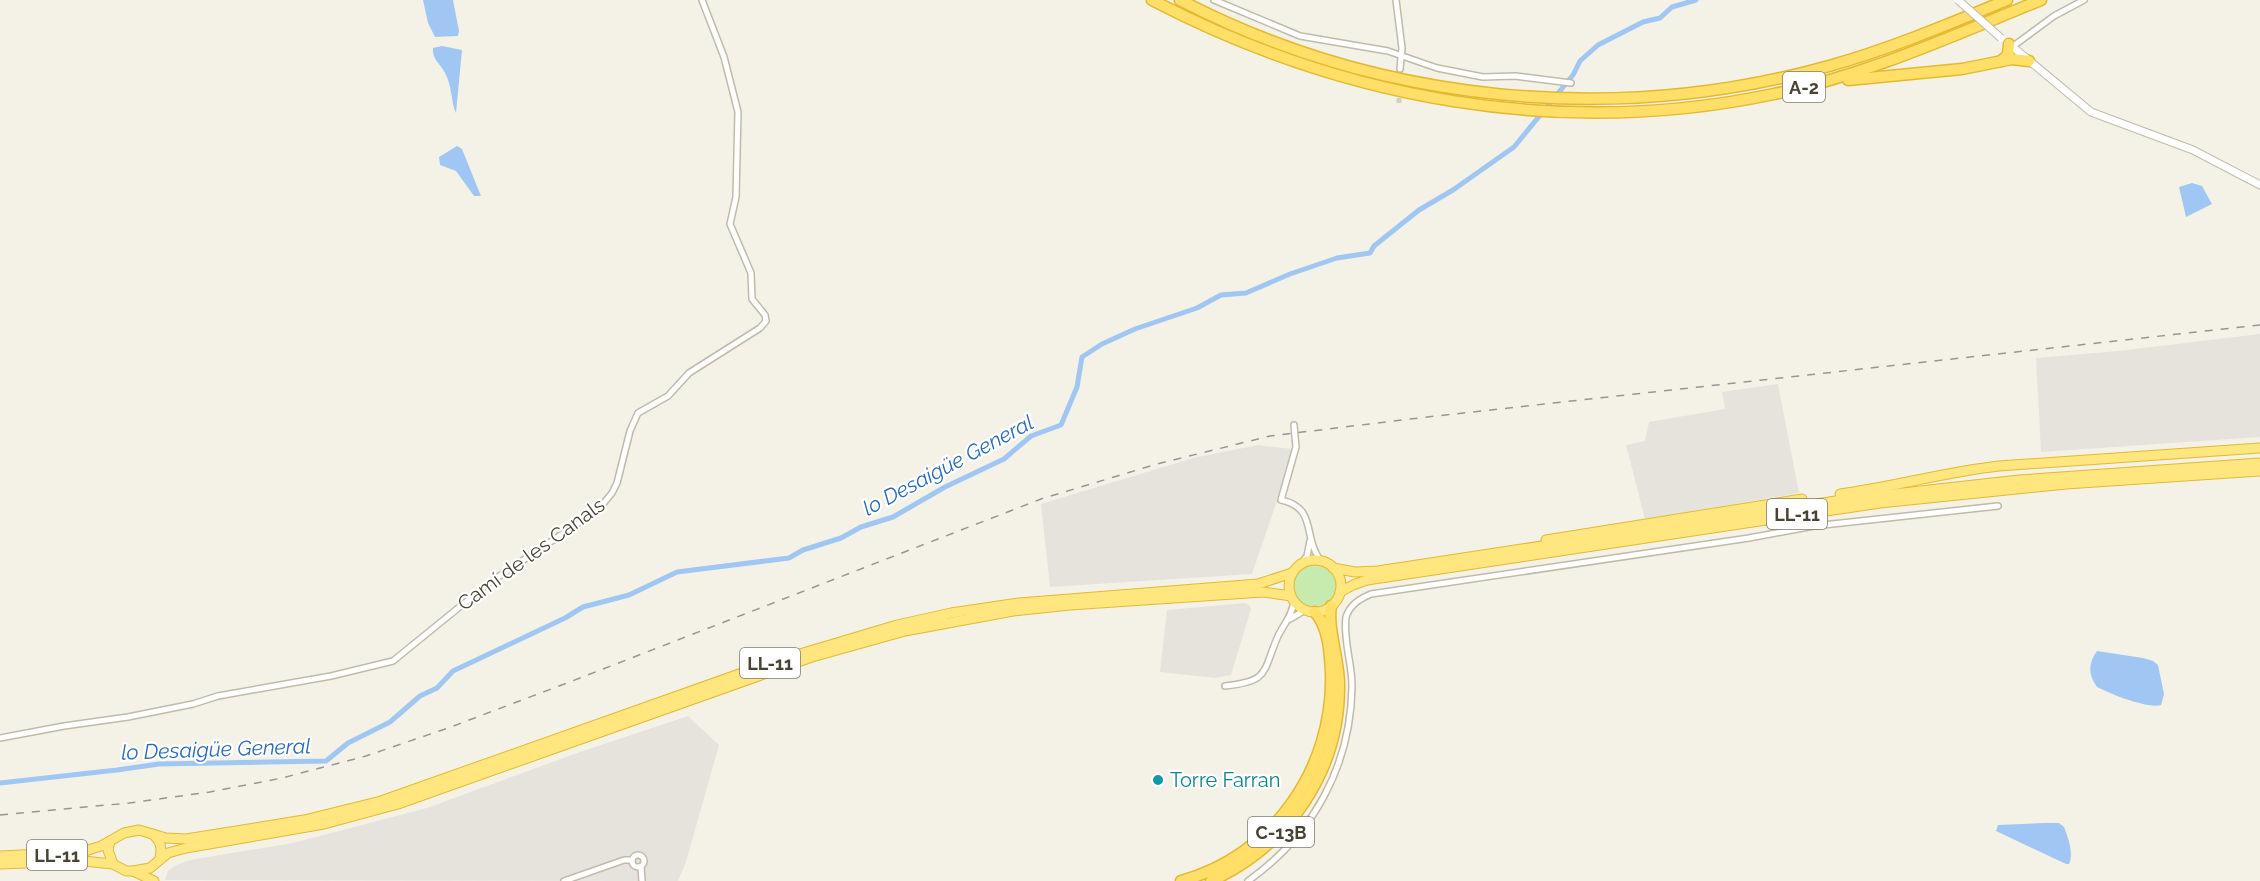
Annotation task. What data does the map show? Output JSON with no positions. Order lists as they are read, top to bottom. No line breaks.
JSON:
{"streets":{"highway":["A-2","LL-11","C-13B"],"street":["Camí de les Canals"]},"crossings":[["LL-11","C-13B"]],"water":["lo Desaigüe General"],"places":["Torre Farran"]}
